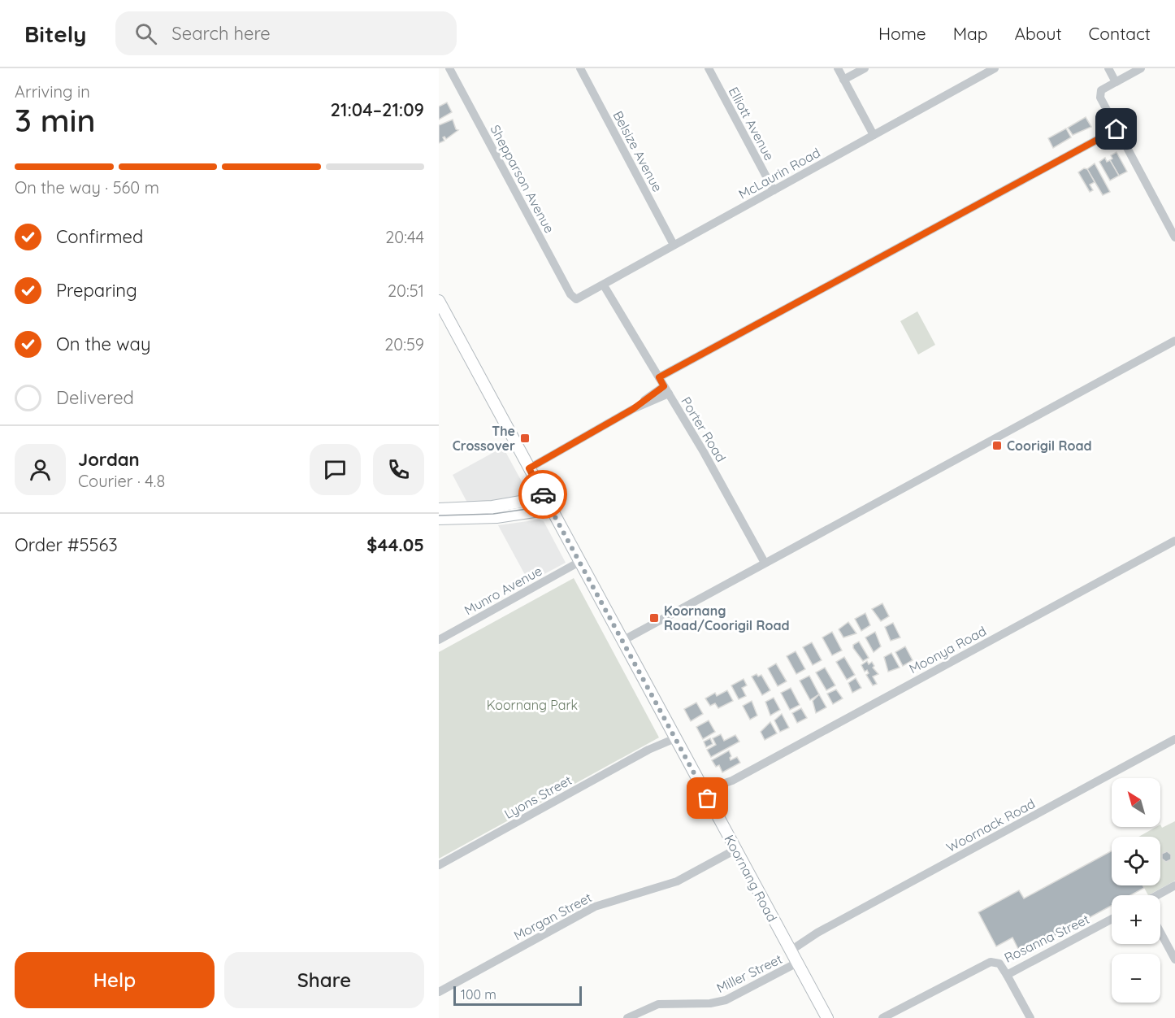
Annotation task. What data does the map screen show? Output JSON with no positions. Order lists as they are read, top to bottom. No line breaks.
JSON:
{"streets":{"street":["Elliott Avenue","Belsize Avenue","McLaurin Road","Shepparson Avenue","Porter Road","Munro Avenue","Moonya Road","Lyons Street","Woornack Road","Koornang Road","Morgan Street","Rosanna Street","Miller Street"]},"crossings":[["Elliott Avenue","McLaurin Road"],["Belsize Avenue","McLaurin Road"],["McLaurin Road","Shepparson Avenue"],["McLaurin Road","Porter Road"],["Munro Avenue","Koornang Road"],["Moonya Road","Koornang Road"],["Lyons Street","Koornang Road"],["Woornack Road","Koornang Road"],["Koornang Road","Morgan Street"],["Koornang Road","Miller Street"]],"parks":["Koornang Park"],"places":{"transit":["The Crossover","Coorigil Road","Koornang Road/Coorigil Road"]},"scale_bar":"100 m","north":"top left","page":{"header":"Bitely","search":"Search here","nav":["Home","Map","About","Contact"],"heading":["3 min","Arriving in","21:04–21:09"],"panel":["Jordan","Courier · 4.8","Order #5563","$44.05"],"bar":"On the way · 560 m","list":[["Confirmed","20:44"],["Preparing","20:51"],["On the way","20:59"],"Delivered"],"map_buttons":["+","−"],"buttons":["Help","Share"],"scale":"100 m"}}
